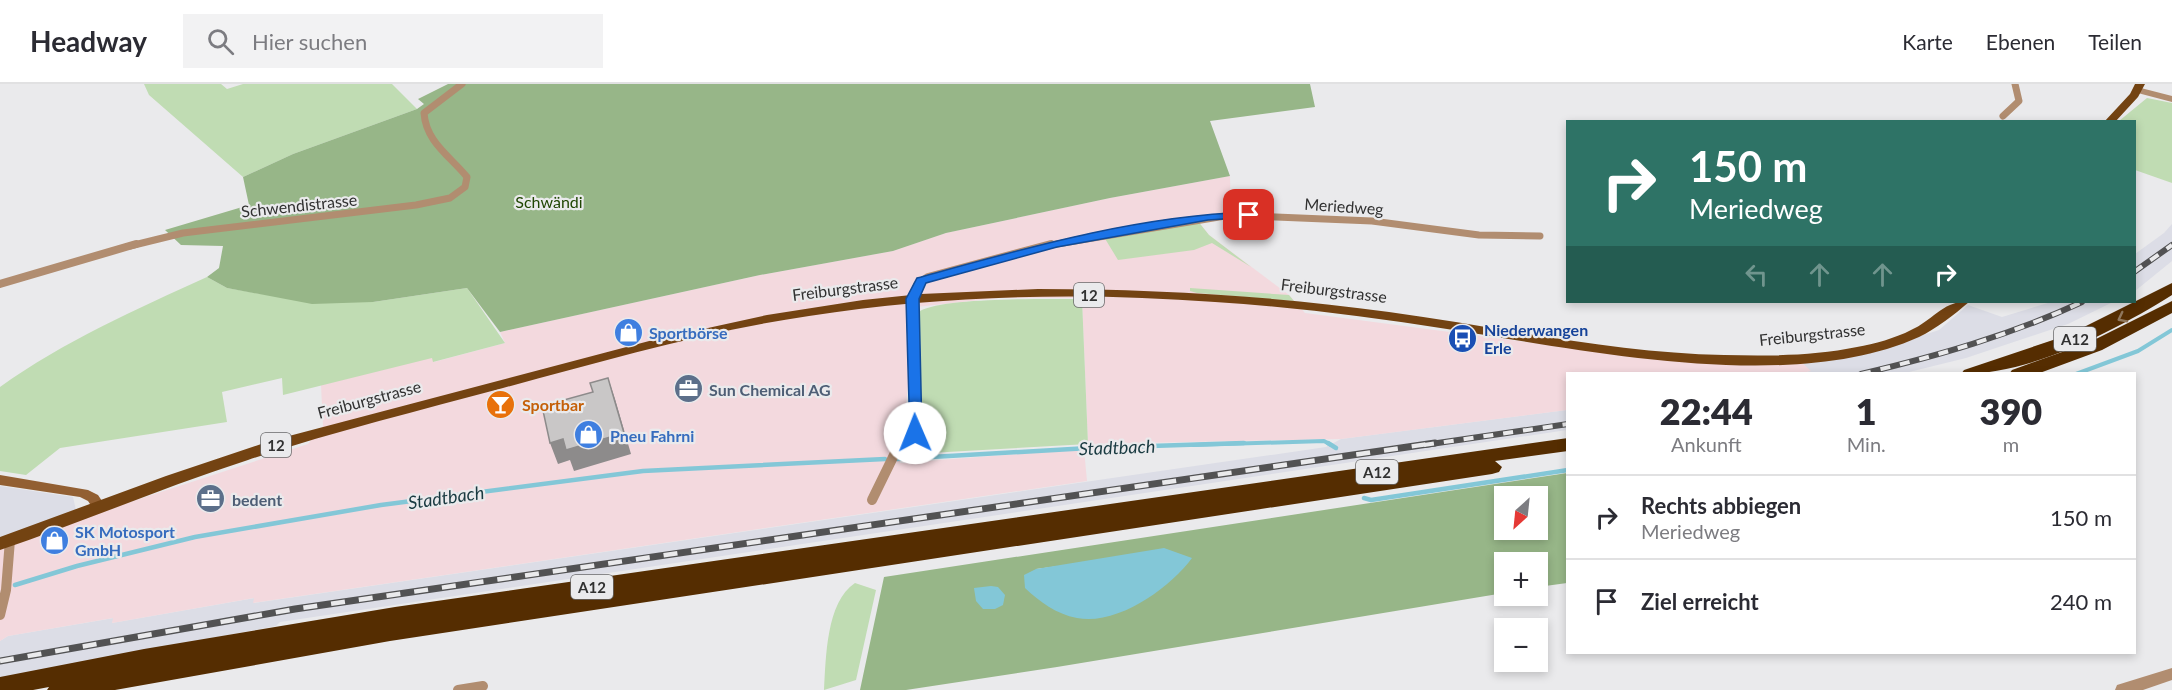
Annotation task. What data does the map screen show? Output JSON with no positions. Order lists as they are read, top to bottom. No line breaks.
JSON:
{"streets":{"highway":["A12"],"main road":["Freiburgstrasse","12"],"street":["Schwendistrasse","Meriedweg"]},"crossings":[["Meriedweg","Freiburgstrasse"]],"water":["Stadtbach"],"parks":["Schwändi"],"places":{"shop":["Sportbörse","Pneu Fahrni","SK Motosport GmbH"],"bus stop":["Niederwangen Erle"],"office":["Sun Chemical AG","bedent"],"bar":["Sportbar"]},"north":"bottom left","page":{"header":"Headway","search":"Hier suchen","nav":["Karte","Ebenen","Teilen"],"turn":["150 m","Meriedweg"],"eta":["22:44","Ankunft","1","Min.","390","m"],"list":[{"name":"Rechts abbiegen","note":"Meriedweg","value":"150 m"},{"name":"Ziel erreicht","value":"240 m"}],"map_buttons":["+","−"]}}
